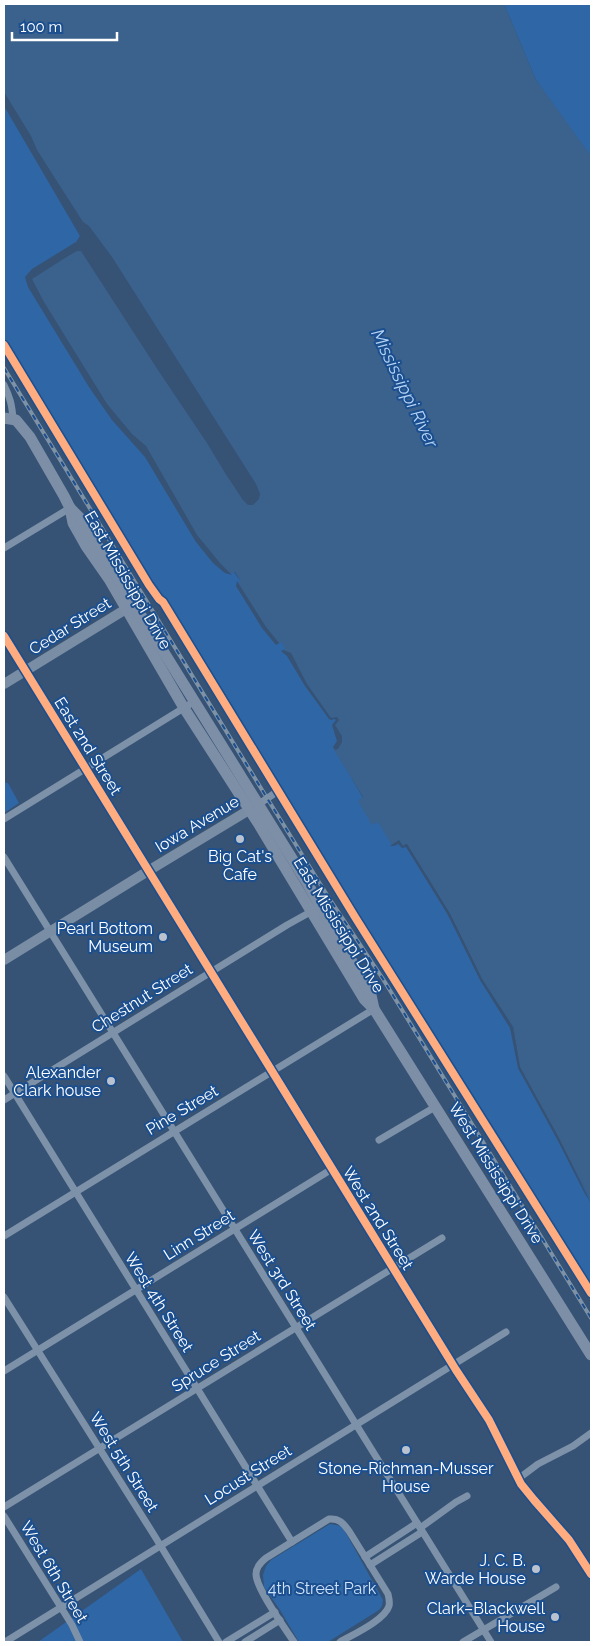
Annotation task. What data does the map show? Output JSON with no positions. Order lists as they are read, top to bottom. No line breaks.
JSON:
{"streets":{"main road":["East Mississippi Drive","West Mississippi Drive"],"street":["Cedar Street","East 2nd Street","Iowa Avenue","Chestnut Street","Pine Street","West 2nd Street","Linn Street","West 3rd Street","West 4th Street","Spruce Street","West 5th Street","Locust Street","West 6th Street"]},"crossings":[["East Mississippi Drive","Cedar Street"],["East Mississippi Drive","Iowa Avenue"],["East Mississippi Drive","Chestnut Street"],["East Mississippi Drive","Pine Street"],["East Mississippi Drive","West Mississippi Drive"],["Cedar Street","East 2nd Street"],["East 2nd Street","Iowa Avenue"],["East 2nd Street","West 2nd Street"],["Iowa Avenue","West 2nd Street"],["Iowa Avenue","West 3rd Street"],["Chestnut Street","West 2nd Street"],["Chestnut Street","West 3rd Street"],["Chestnut Street","West 4th Street"],["Pine Street","West Mississippi Drive"],["Pine Street","West 2nd Street"],["Pine Street","West 3rd Street"],["Pine Street","West 4th Street"],["West 2nd Street","Linn Street"],["West 2nd Street","Spruce Street"],["West 2nd Street","Locust Street"],["Linn Street","West 3rd Street"],["Linn Street","West 4th Street"],["Linn Street","West 5th Street"],["West 3rd Street","Spruce Street"],["West 3rd Street","Locust Street"],["West 4th Street","Spruce Street"],["West 4th Street","Locust Street"],["Spruce Street","West 5th Street"],["West 5th Street","Locust Street"],["Locust Street","West 6th Street"]],"water":["Mississippi River"],"parks":["4th Street Park"],"places":["Big Cat's Cafe","Pearl Bottom Museum","Alexander Clark house","Stone-Richman-Musser House","J. C. B. Warde House","Clark–Blackwell House"],"scale_bar":"100 m"}
